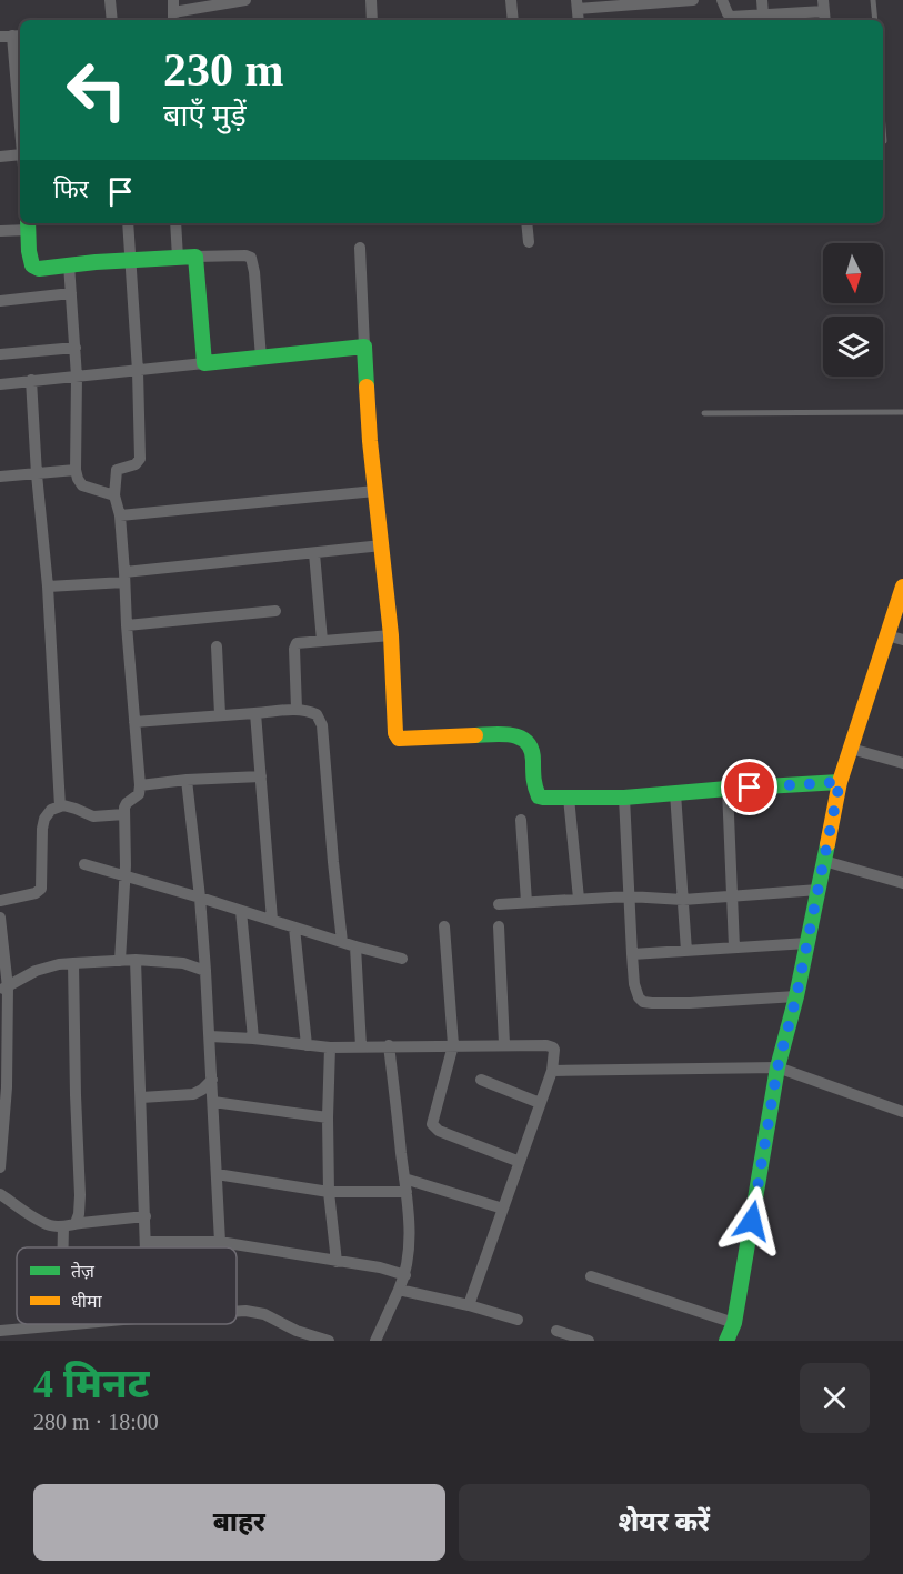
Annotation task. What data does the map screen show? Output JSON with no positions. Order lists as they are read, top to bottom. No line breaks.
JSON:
{"legend":["तेज़","धीमा"],"north":"bottom","page":{"turn":["230 m","बाएँ मुड़ें"],"then":"फिर","heading":["4 मिनट","280 m · 18:00"],"buttons":["बाहर","शेयर करें"]}}
